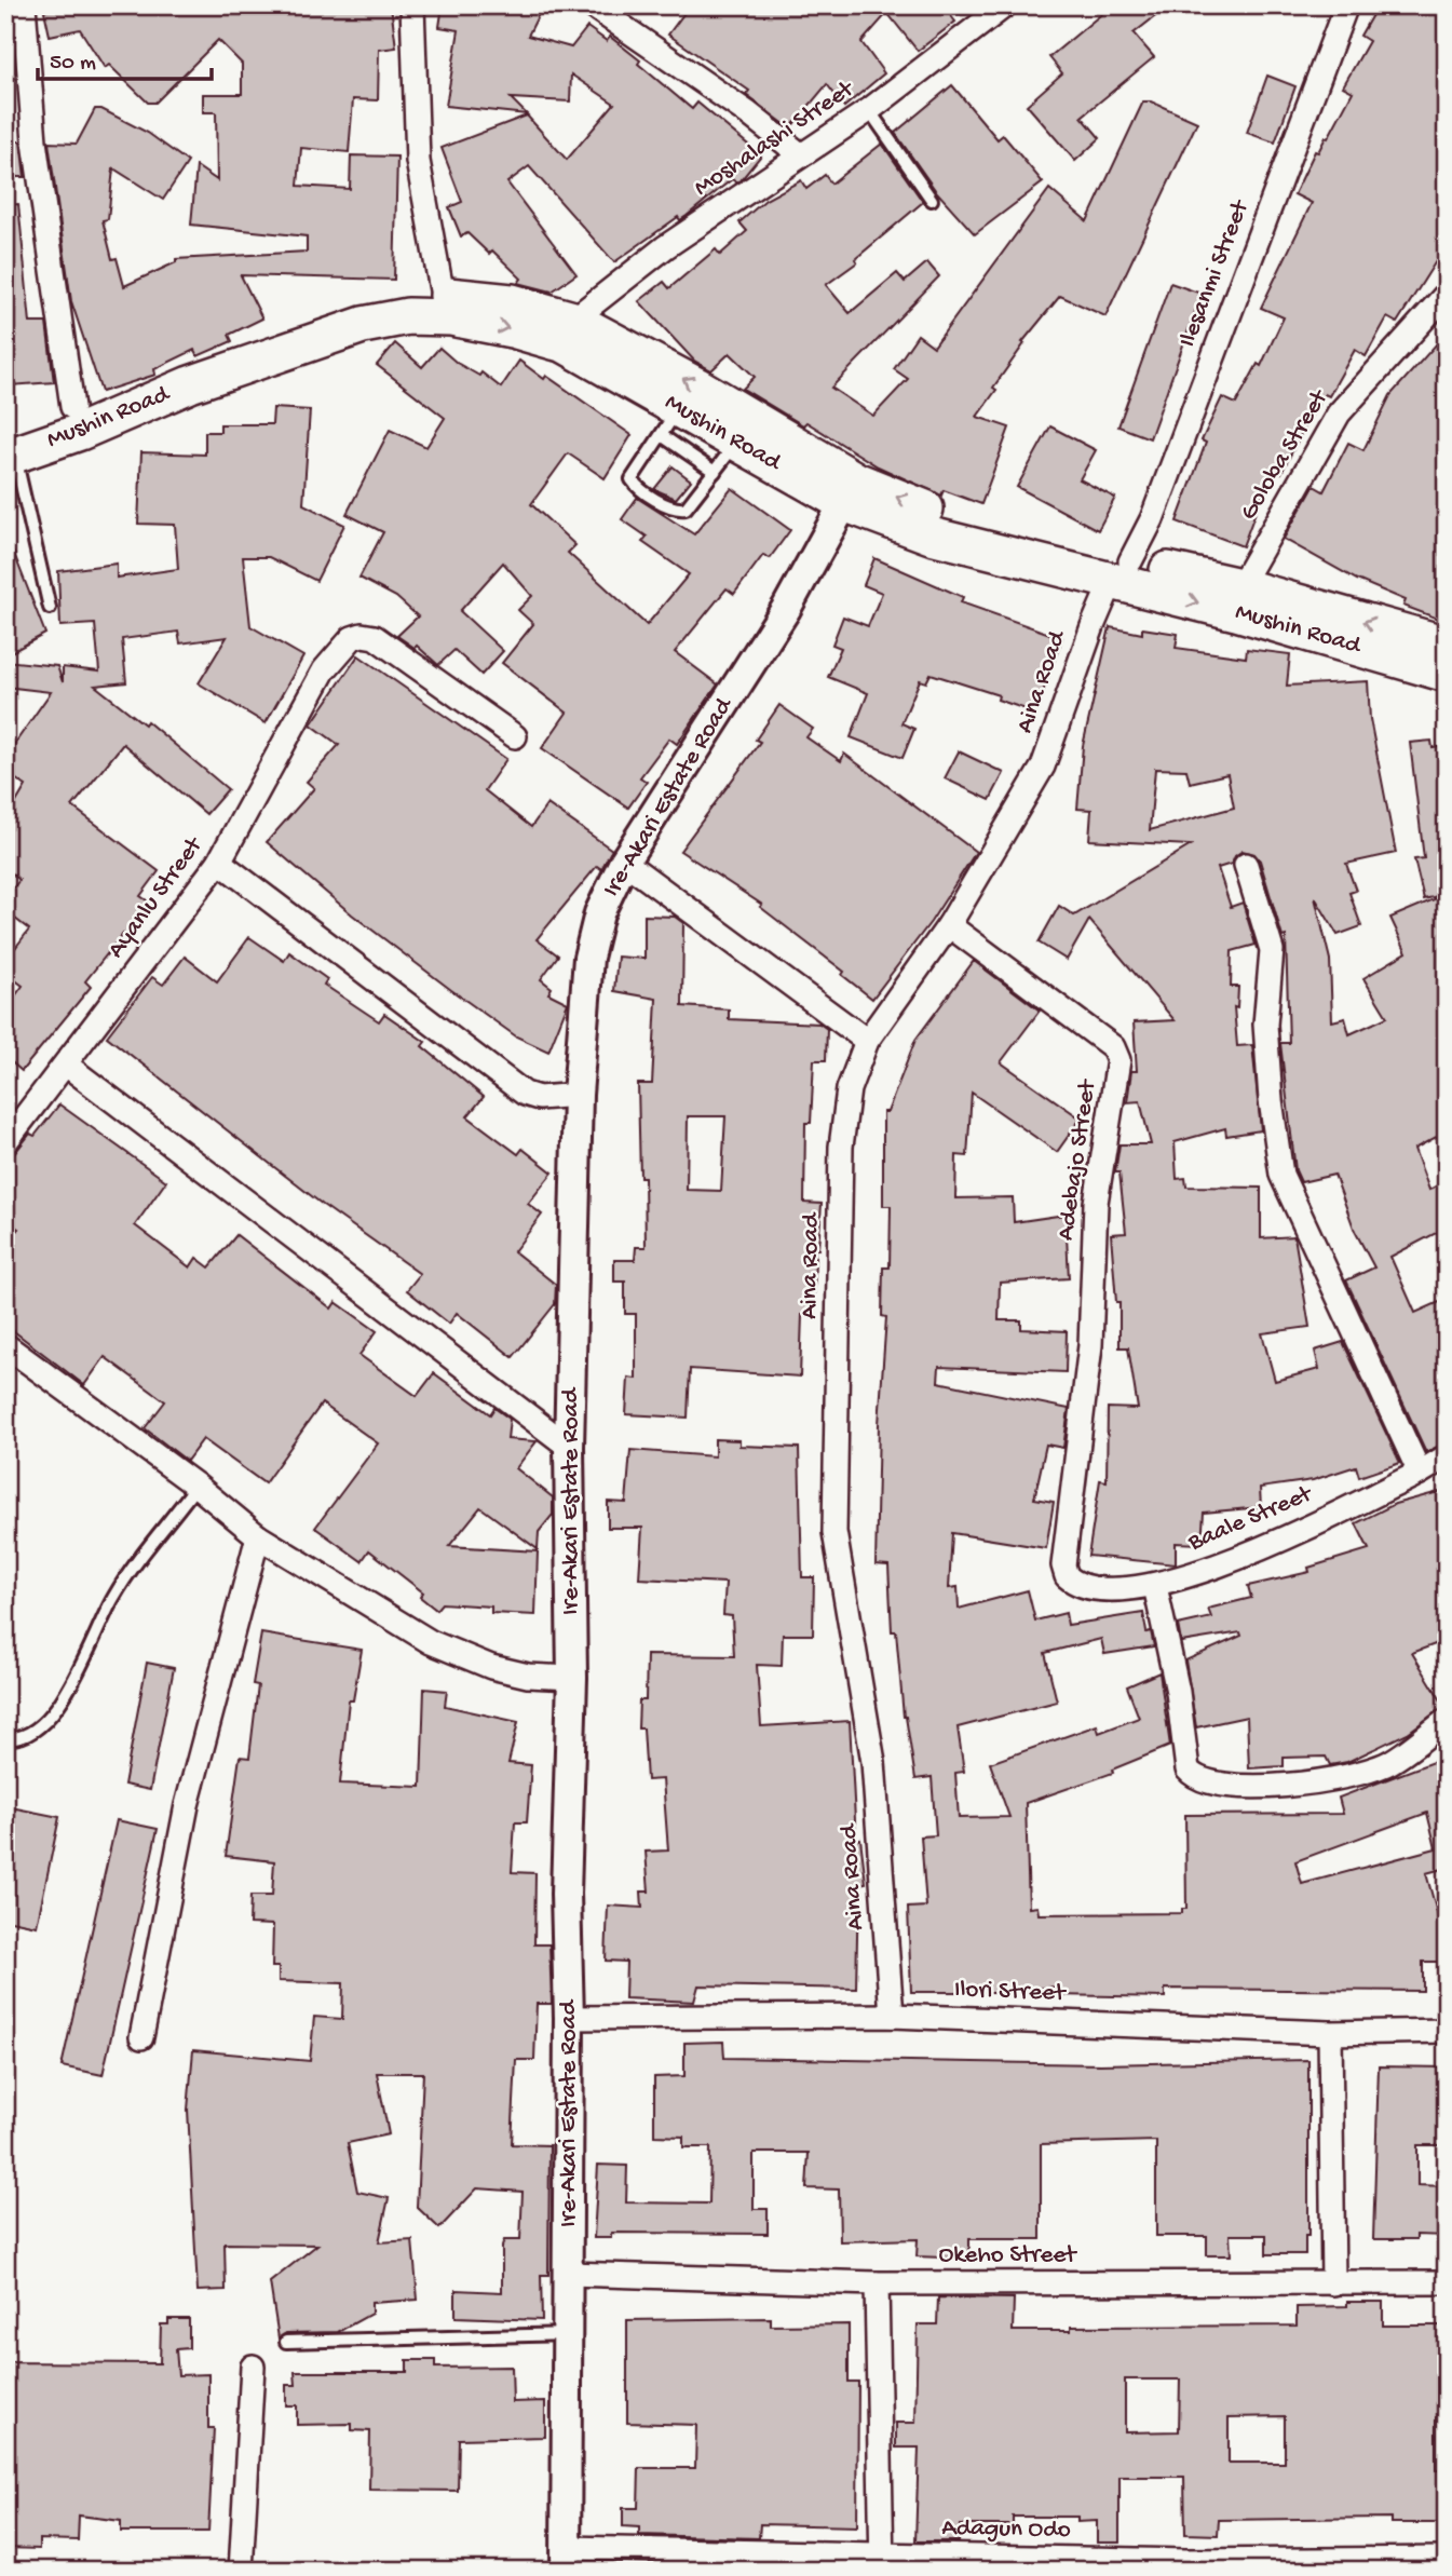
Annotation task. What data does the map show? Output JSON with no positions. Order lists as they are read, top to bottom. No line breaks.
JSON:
{"streets":{"main road":["Mushin Road"],"street":["Moshalashi Street","Ilesanmi Street","Goloba Street","Aina Road","Ire-Akari Estate Road","Ayanlu Street","Adebajo Street","Baale Street","Ilori Street","Okeho Street","Adagun Odo"]},"crossings":[["Moshalashi Street","Mushin Road"],["Ilesanmi Street","Mushin Road"],["Ilesanmi Street","Aina Road"],["Mushin Road","Goloba Street"],["Mushin Road","Aina Road"],["Mushin Road","Ire-Akari Estate Road"],["Aina Road","Adebajo Street"],["Aina Road","Ilori Street"],["Ire-Akari Estate Road","Ilori Street"],["Ire-Akari Estate Road","Okeho Street"],["Ire-Akari Estate Road","Adagun Odo"],["Adebajo Street","Baale Street"]],"scale_bar":"50 m"}
